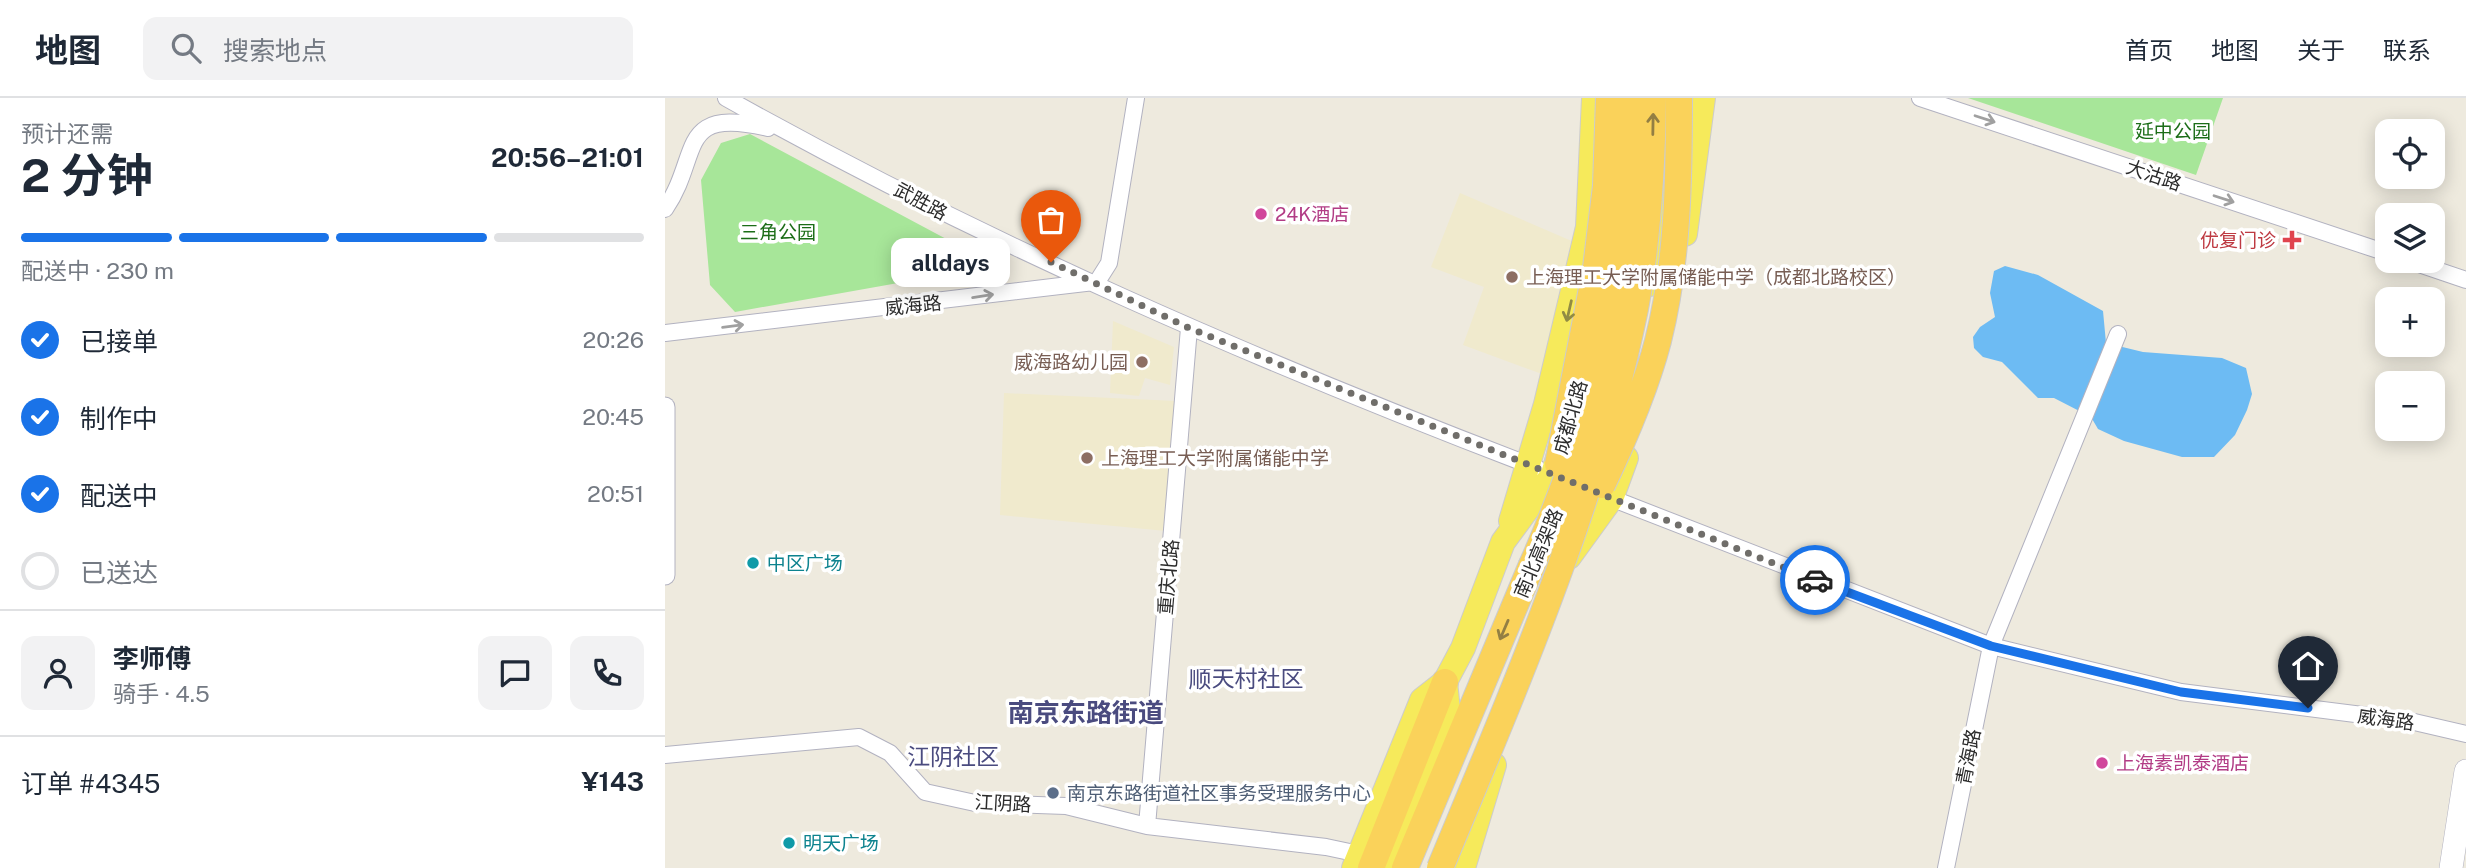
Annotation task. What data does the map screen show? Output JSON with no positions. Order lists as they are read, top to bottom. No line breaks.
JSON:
{"streets":{"highway":["南北高架路"],"main road":["成都北路"],"street":["大沽路","武胜路","威海路","重庆北路","青海路","江阴路"]},"crossings":[["武胜路","威海路"],["威海路","成都北路"],["威海路","重庆北路"],["威海路","青海路"],["重庆北路","江阴路"]],"one_way":["大沽路"],"districts":["顺天村社区","南京东路街道","江阴社区"],"parks":["延中公园","三角公园"],"places":{"other":["24K酒店","alldays","上海理工大学附属储能中学（成都北路校区）","威海路幼儿园","上海理工大学附属储能中学","中区广场","上海素凯泰酒店","南京东路街道社区事务受理服务中心","明天广场"],"health":["优复门诊"]},"page":{"header":"地图","search":"搜索地点","nav":["首页","地图","关于","联系"],"heading":["2 分钟","预计还需","20:56–21:01"],"panel":["李师傅","骑手 · 4.5","订单 #4345","¥143"],"map_buttons":["+","−"],"bar":"配送中 · 230 m","bubble":"alldays","list":[["已接单","20:26"],["制作中","20:45"],["配送中","20:51"],"已送达"]}}
